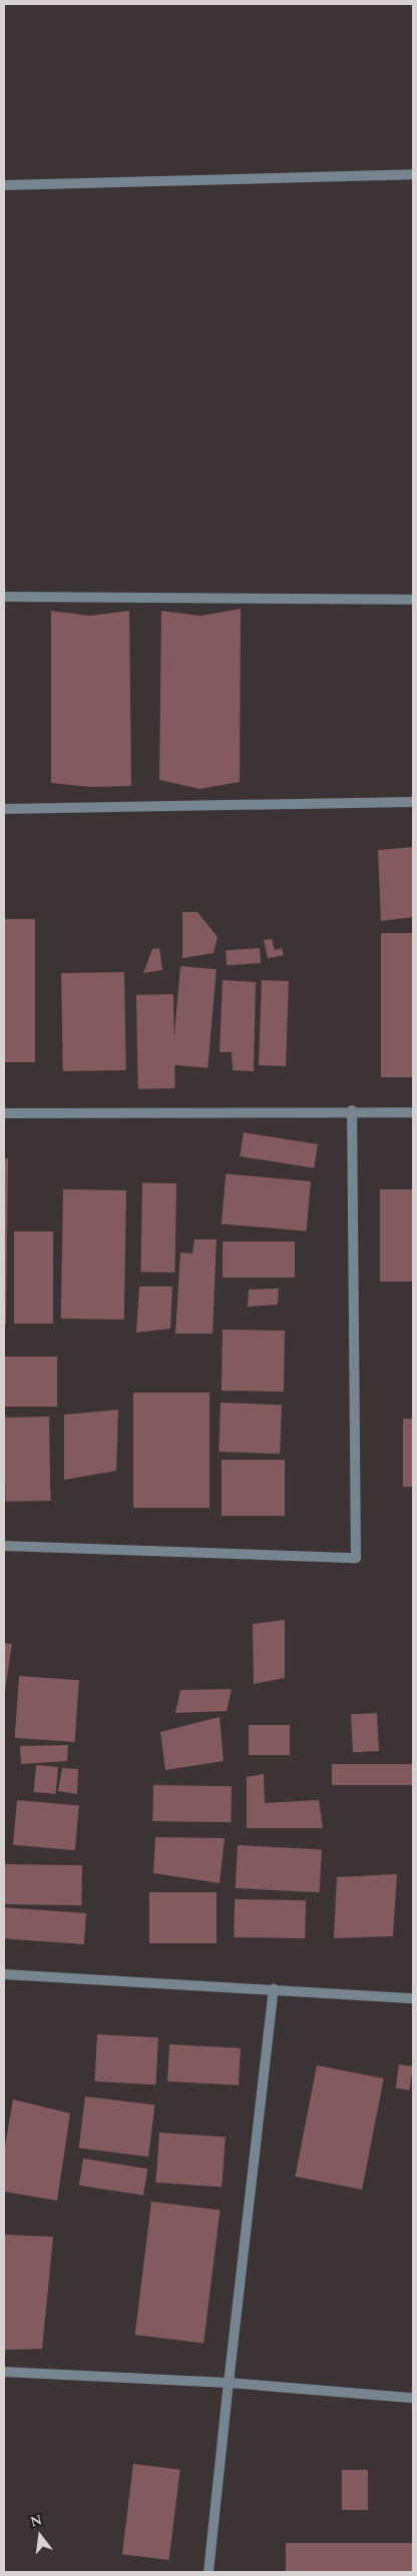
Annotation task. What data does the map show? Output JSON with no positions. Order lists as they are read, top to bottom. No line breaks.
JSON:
{"north":"top"}
